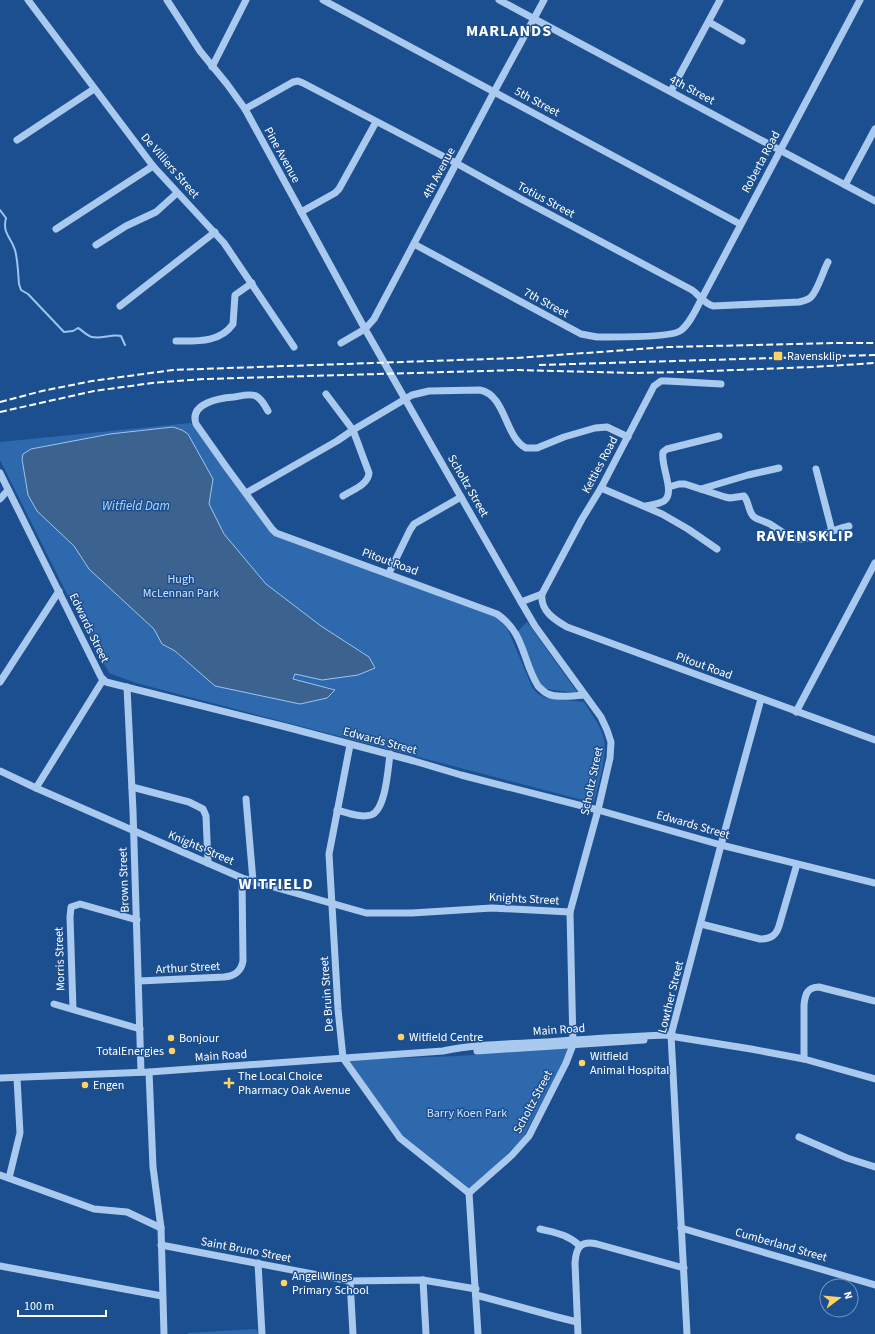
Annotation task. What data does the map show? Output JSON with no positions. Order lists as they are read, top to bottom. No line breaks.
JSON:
{"streets":{"street":["4th Street","5th Street","Pine Avenue","Roberta Road","De Villiers Street","4th Avenue","Totius Street","7th Street","Ketties Road","Scholtz Street","Pitout Road","Edwards Street","Knights Street","Brown Street","Morris Street","Arthur Street","De Bruin Street","Lowther Street","Main Road","Cumberland Street","Saint Bruno Street"]},"crossings":[["4th Street","Roberta Road"],["4th Street","4th Avenue"],["5th Street","Roberta Road"],["5th Street","4th Avenue"],["Pine Avenue","4th Avenue"],["Pine Avenue","Totius Street"],["Pine Avenue","Scholtz Street"],["Roberta Road","Totius Street"],["Roberta Road","7th Street"],["4th Avenue","Totius Street"],["4th Avenue","7th Street"],["4th Avenue","Scholtz Street"],["Ketties Road","Pitout Road"],["Scholtz Street","Pitout Road"],["Scholtz Street","Edwards Street"],["Scholtz Street","Knights Street"],["Scholtz Street","De Bruin Street"],["Scholtz Street","Main Road"],["Pitout Road","Lowther Street"],["Edwards Street","Brown Street"],["Edwards Street","De Bruin Street"],["Edwards Street","Lowther Street"],["Knights Street","Brown Street"],["Knights Street","Arthur Street"],["Knights Street","De Bruin Street"],["Brown Street","Morris Street"],["Brown Street","Arthur Street"],["Brown Street","Main Road"],["De Bruin Street","Main Road"],["Lowther Street","Main Road"],["Lowther Street","Cumberland Street"]],"districts":["MARLANDS","RAVENSKLIP","WITFIELD"],"water":["Witfield Dam"],"parks":["Hugh McLennan Park","Barry Koen Park"],"places":{"transit":["Ravensklip"],"other":["Witfield Centre","Bonjour","TotalEnergies","Witfield Animal Hospital","Engen","Angel Wings Primary School"],"health":["The Local Choice Pharmacy Oak Avenue"]},"scale_bar":"100 m","north":"right"}
